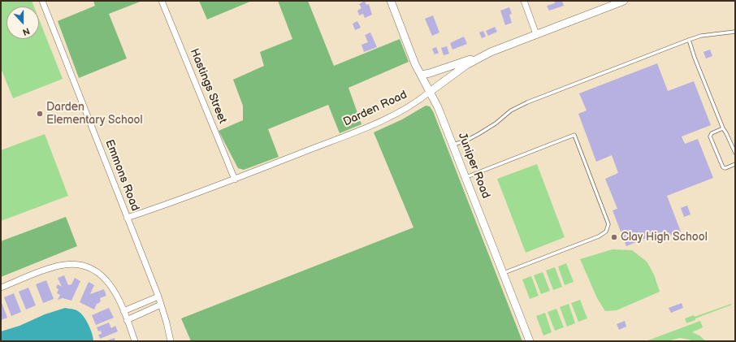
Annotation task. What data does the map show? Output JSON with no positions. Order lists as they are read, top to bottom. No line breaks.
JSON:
{"streets":{"street":["Hastings Street","Darden Road","Juniper Road","Emmons Road"]},"crossings":[["Hastings Street","Darden Road"],["Darden Road","Juniper Road"],["Darden Road","Emmons Road"]],"places":["Darden Elementary School","Clay High School"],"north":"bottom"}
